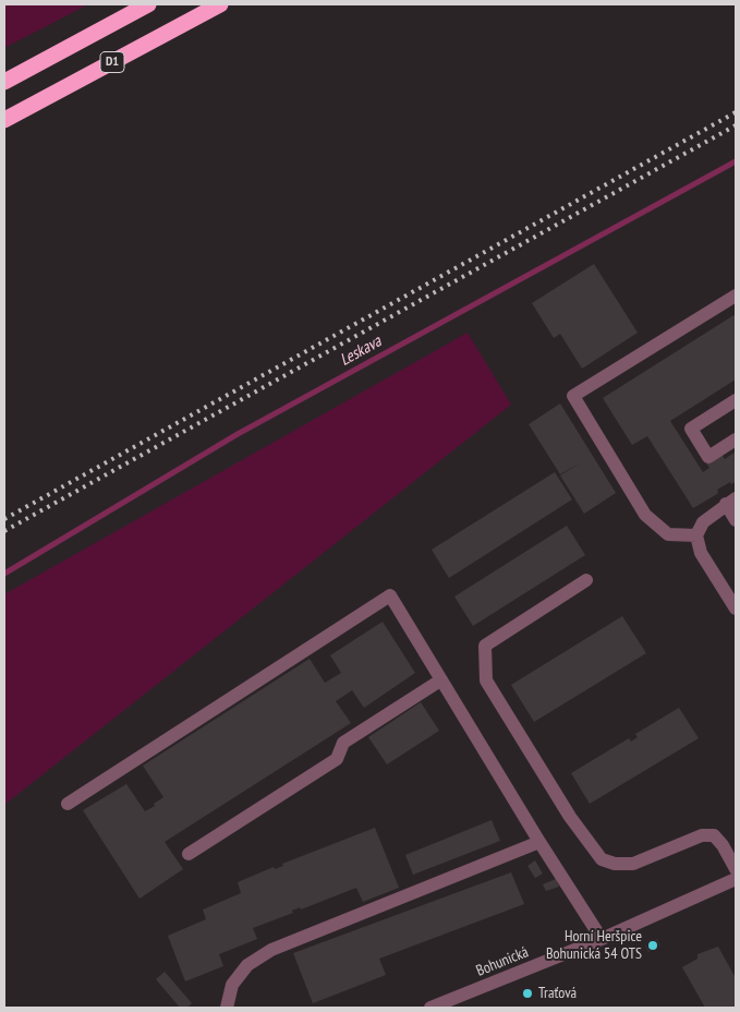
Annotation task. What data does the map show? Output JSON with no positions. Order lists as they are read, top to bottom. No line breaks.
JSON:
{"streets":{"highway":["D1"],"street":["Bohunická"]},"water":["Leskava"],"places":["Horní Heršpice Bohunická 54 OTS","Traťová"]}
